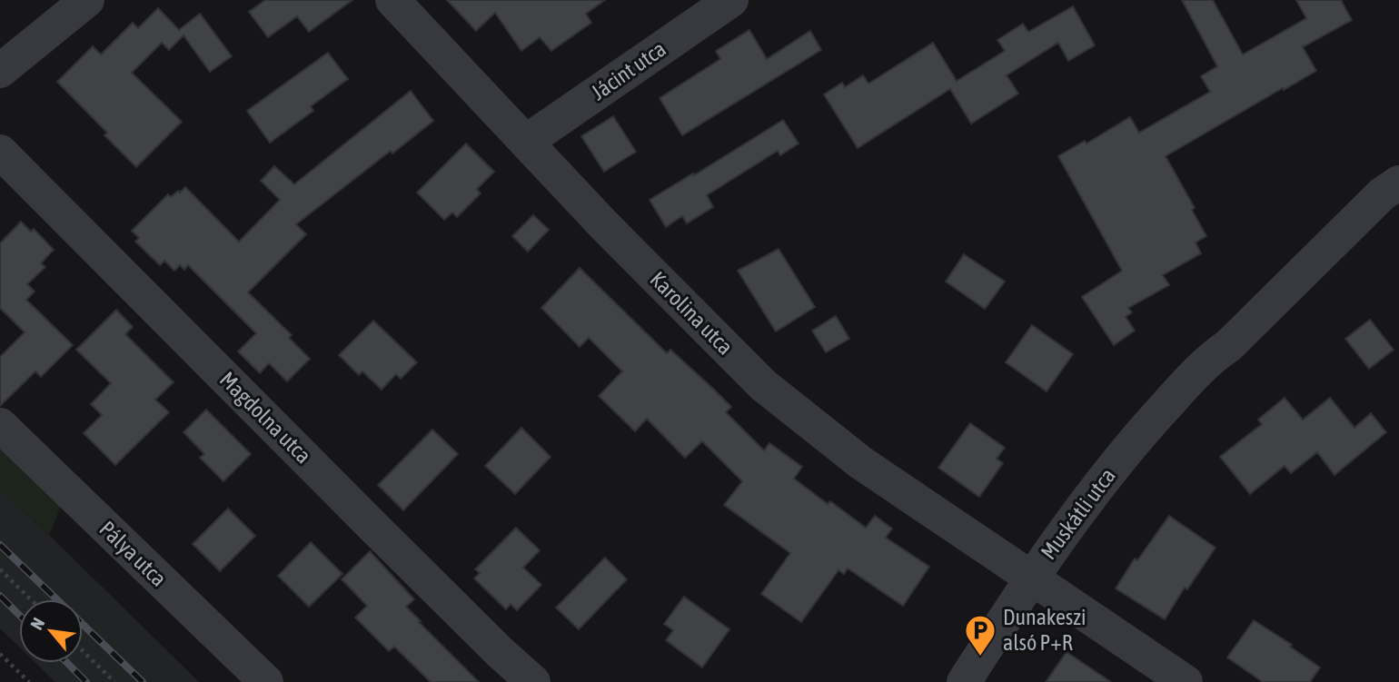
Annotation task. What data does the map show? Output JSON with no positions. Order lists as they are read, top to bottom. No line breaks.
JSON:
{"streets":{"street":["Jácint utca","Karolina utca","Magdolna utca","Muskátli utca","Pálya utca"]},"crossings":[["Jácint utca","Karolina utca"],["Karolina utca","Muskátli utca"]],"places":{"parking":["Dunakeszi alsó P+R"]},"north":"top left"}
